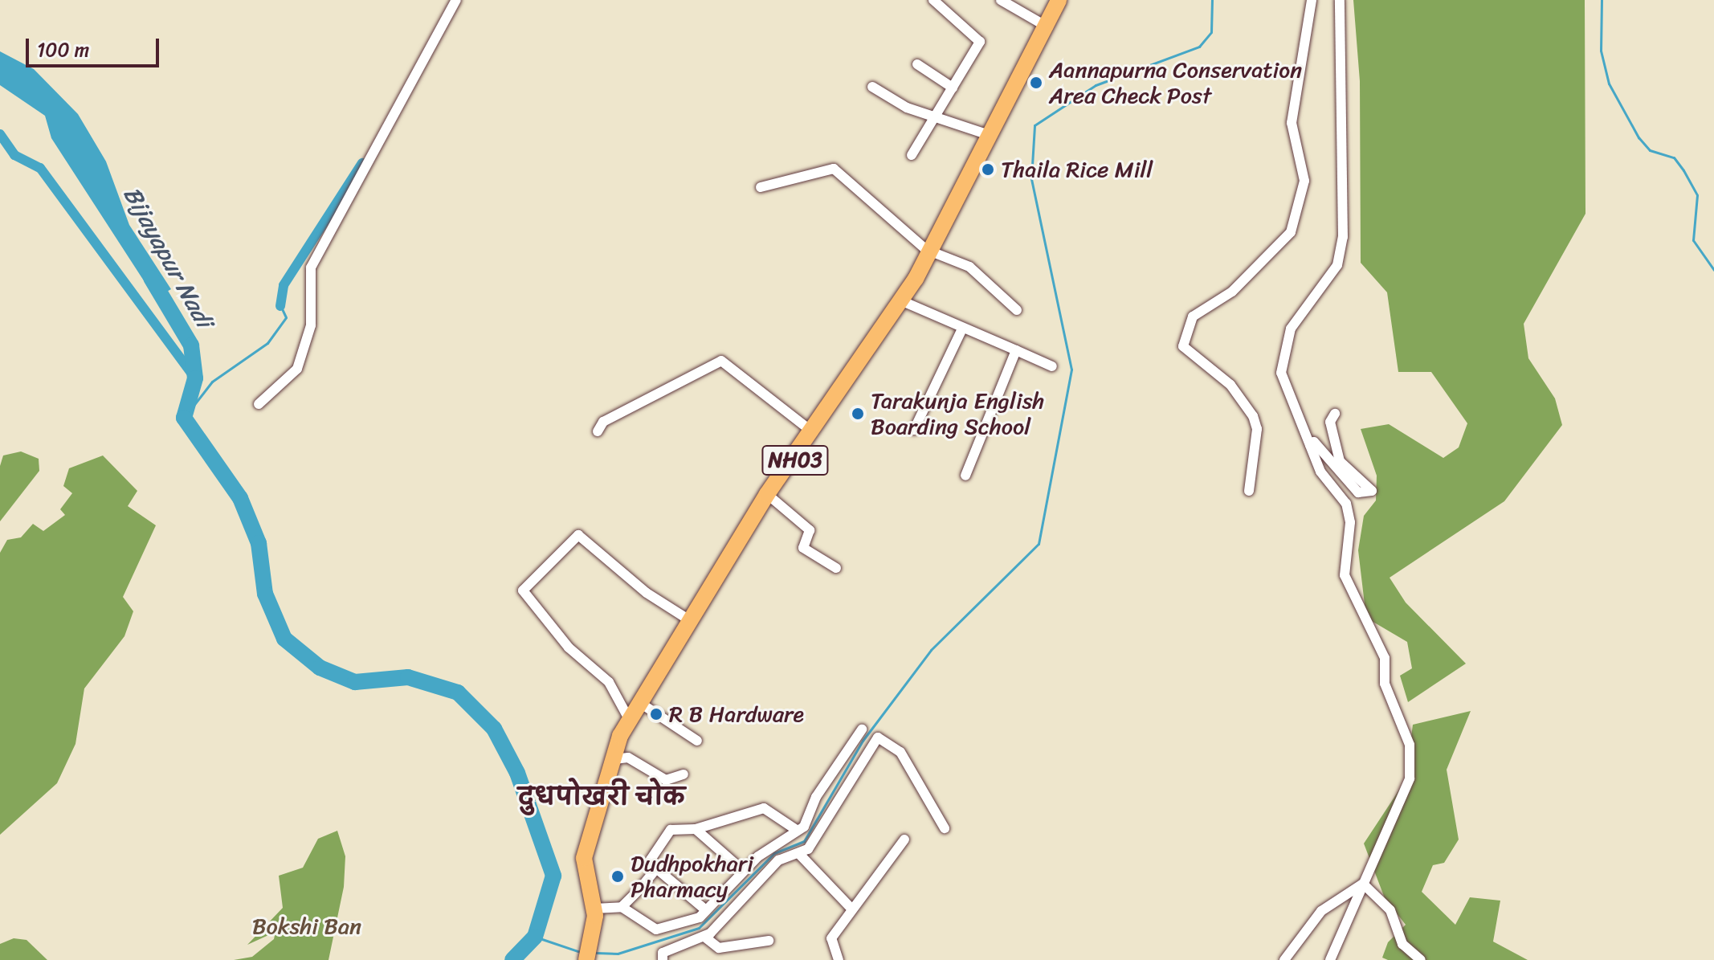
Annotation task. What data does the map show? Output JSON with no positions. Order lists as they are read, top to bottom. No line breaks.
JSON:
{"streets":{"main road":["NH03"]},"districts":["दुधपोखरी चोक"],"water":["Bijayapur Nadi"],"parks":["Bokshi Ban"],"places":["Aannapurna Conservation Area Check Post","Thaila Rice Mill","Tarakunja English Boarding School","R B Hardware","Dudhpokhari Pharmacy"],"scale_bar":"100 m"}
